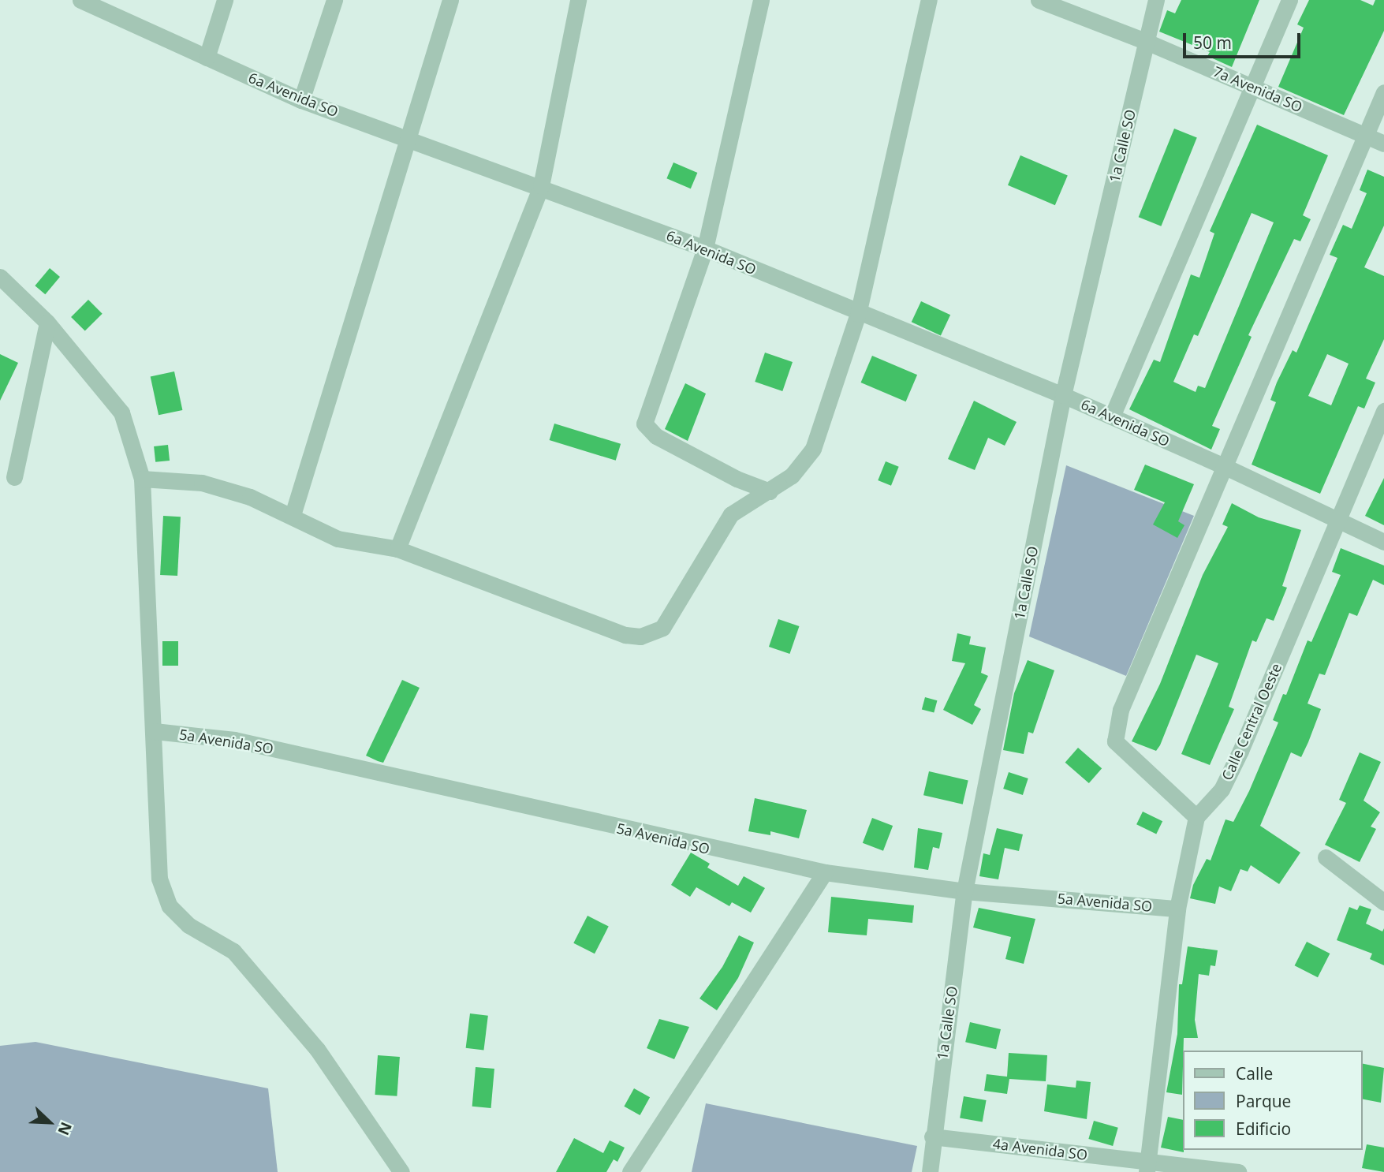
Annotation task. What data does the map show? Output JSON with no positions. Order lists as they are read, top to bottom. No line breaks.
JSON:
{"streets":{"street":["7a Avenida SO","6a Avenida SO","1a Calle SO","Calle Central Oeste","5a Avenida SO","4a Avenida SO"]},"crossings":[["7a Avenida SO","1a Calle SO"],["6a Avenida SO","1a Calle SO"],["6a Avenida SO","Calle Central Oeste"],["1a Calle SO","5a Avenida SO"],["1a Calle SO","4a Avenida SO"]],"legend":["Calle","Parque","Edificio"],"scale_bar":"50 m","north":"bottom right"}
